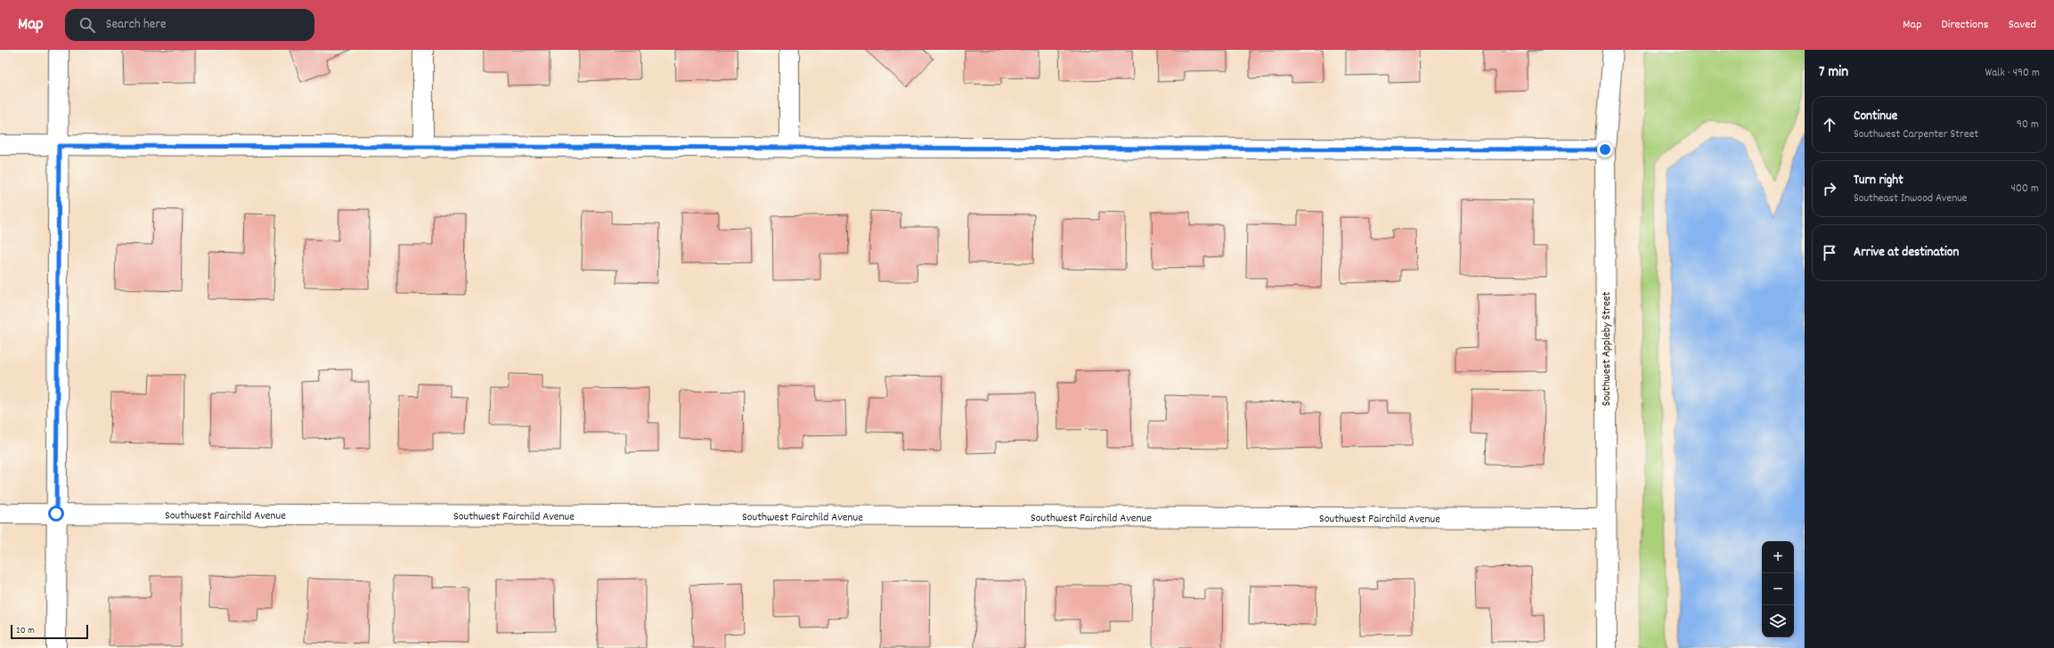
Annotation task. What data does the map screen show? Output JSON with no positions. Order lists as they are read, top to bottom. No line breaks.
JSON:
{"streets":{"street":["Southwest Appleby Street","Southwest Fairchild Avenue"]},"crossings":[["Southwest Appleby Street","Southwest Fairchild Avenue"]],"scale_bar":"20 m","page":{"header":"Map","search":"Search here","nav":["Map","Directions","Saved"],"heading":["7 min","Walk · 490 m"],"list":[["Continue","Southwest Carpenter Street","90 m"],["Turn right","Southeast Inwood Avenue","400 m"],"Arrive at destination"],"map_buttons":["+","−"],"scale":"20 m"}}
